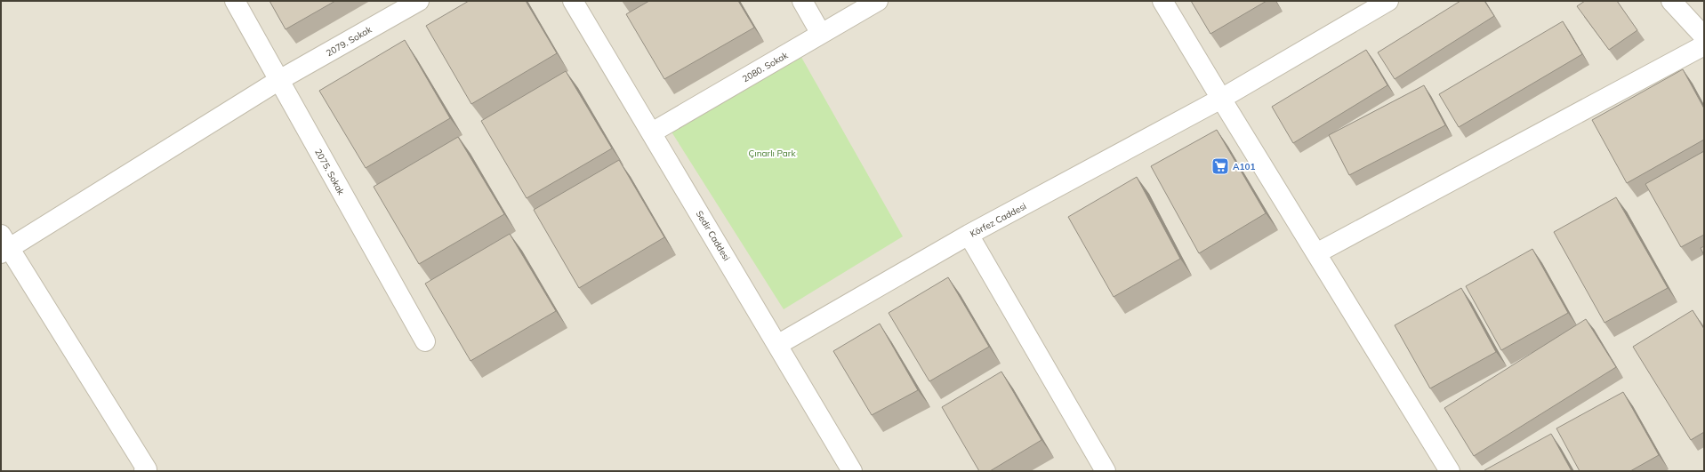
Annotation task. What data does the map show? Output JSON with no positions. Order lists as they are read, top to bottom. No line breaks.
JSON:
{"streets":{"street":["2079. Sokak","2080. Sokak","2075. Sokak","Körfez Caddesi","Sedir Caddesi"]},"crossings":[["2079. Sokak","2075. Sokak"],["2080. Sokak","Sedir Caddesi"],["Körfez Caddesi","Sedir Caddesi"]],"parks":["Çınarlı Park"],"places":{"supermarket":["A101"]}}
